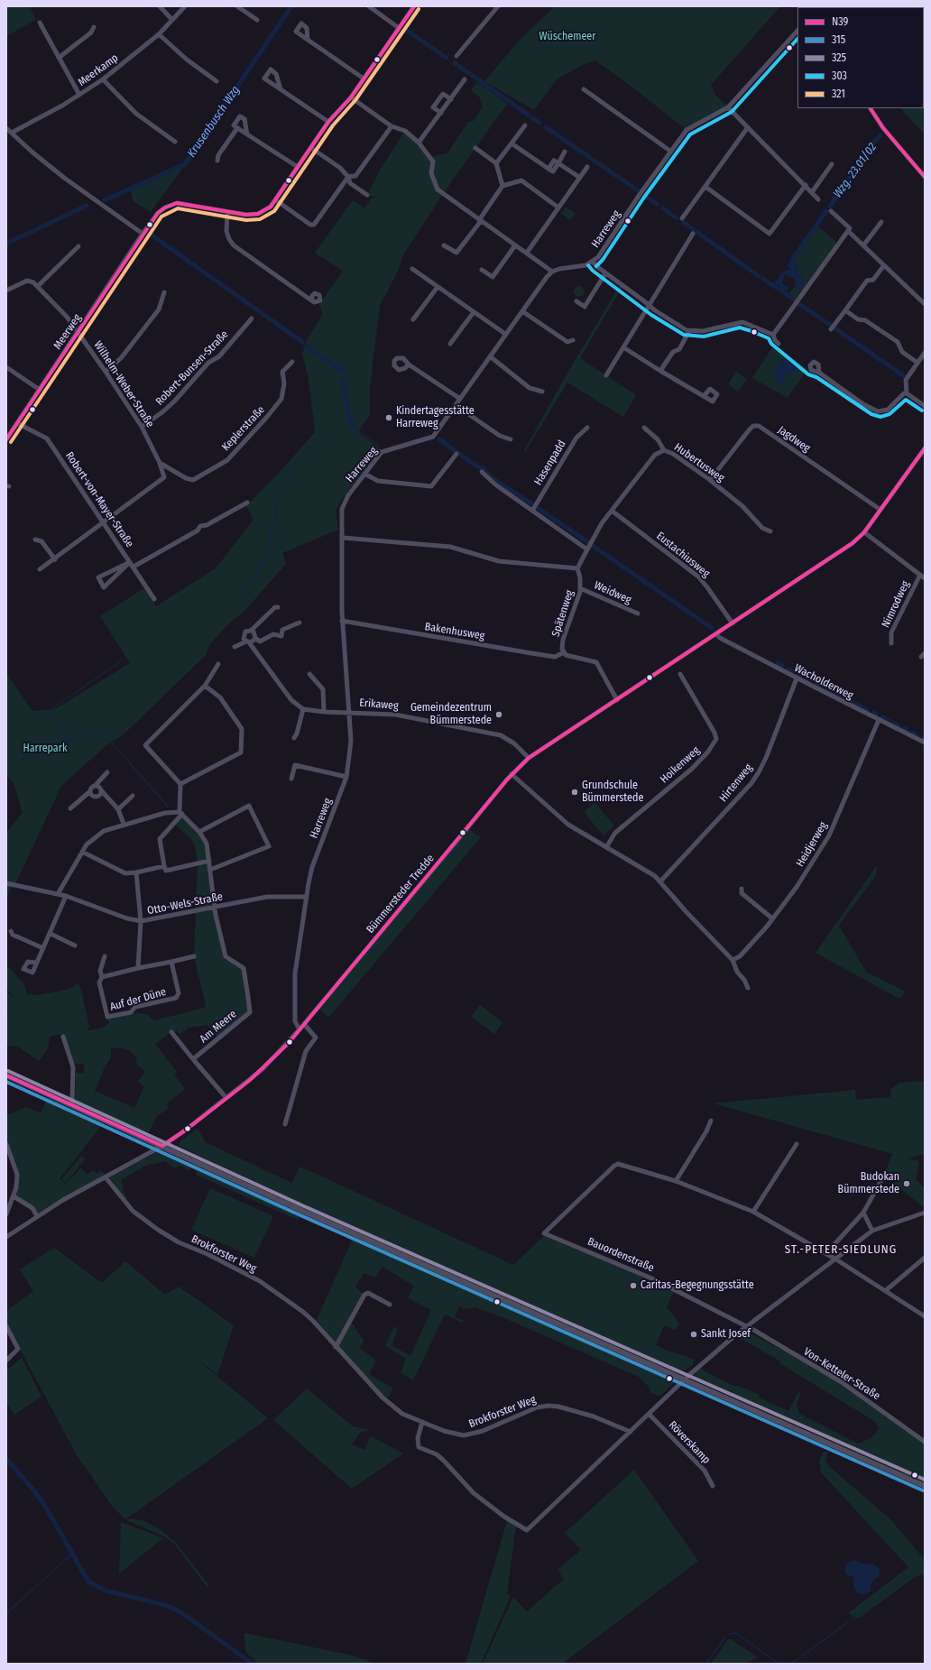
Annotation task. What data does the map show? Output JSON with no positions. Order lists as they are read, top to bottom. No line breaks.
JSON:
{"streets":{"street":["Meerkamp","Harreweg","Meerweg","Robert-Bunsen-Straße","Wilhelm-Weber-Straße","Keplerstraße","Jagdweg","Hasenpadd","Hubertusweg","Robert-von-Mayer-Straße","Eustachiusweg","Weidweg","Nimrodweg","Spätenweg","Bakenhusweg","Wacholderweg","Erikaweg","Hoikenweg","Hirtenweg","Heidjerweg","Bümmersteder Tredde","Otto-Wels-Straße","Auf der Düne","Am Meere","Brokforster Weg","Bauordenstraße","Von-Ketteler-Straße","Röverskamp"]},"crossings":[["Harreweg","Bakenhusweg"],["Harreweg","Erikaweg"],["Harreweg","Otto-Wels-Straße"],["Meerweg","Wilhelm-Weber-Straße"],["Meerweg","Robert-von-Mayer-Straße"],["Robert-Bunsen-Straße","Wilhelm-Weber-Straße"],["Wilhelm-Weber-Straße","Keplerstraße"],["Jagdweg","Hubertusweg"],["Jagdweg","Bümmersteder Tredde"],["Hubertusweg","Eustachiusweg"],["Eustachiusweg","Bümmersteder Tredde"],["Weidweg","Spätenweg"],["Spätenweg","Bakenhusweg"],["Spätenweg","Bümmersteder Tredde"],["Wacholderweg","Hirtenweg"],["Wacholderweg","Heidjerweg"],["Wacholderweg","Bümmersteder Tredde"],["Erikaweg","Bümmersteder Tredde"],["Bümmersteder Tredde","Brokforster Weg"],["Otto-Wels-Straße","Am Meere"],["Bauordenstraße","Von-Ketteler-Straße"]],"districts":["ST.-PETER-SIEDLUNG"],"water":["Krusenbusch Wzg","Wzg. 23.01/02"],"parks":["Wüschemeer","Harrepark"],"places":["Kindertagesstätte Harreweg","Gemeindezentrum Bümmerstede","Grundschule Bümmerstede","Budokan Bümmerstede","Caritas-Begegnungsstätte","Sankt Josef"],"lines":["transit line N39","transit line 321","transit line 303","transit line 325","transit line 315"],"legend":["N39","315","325","303","321"]}
